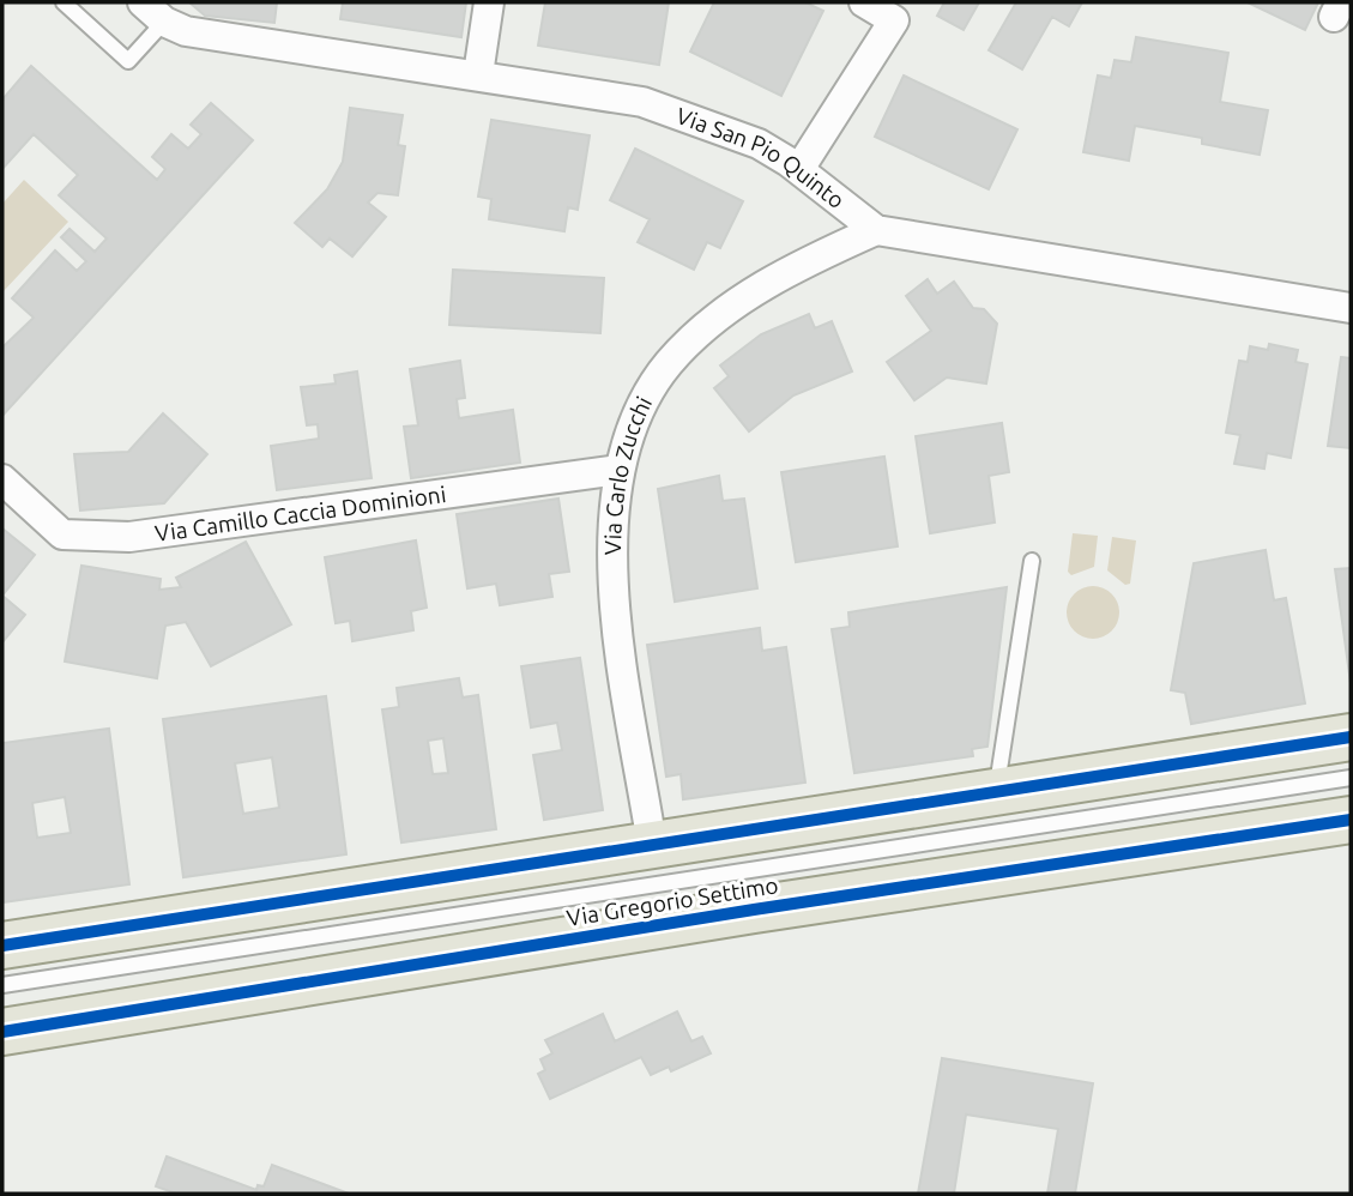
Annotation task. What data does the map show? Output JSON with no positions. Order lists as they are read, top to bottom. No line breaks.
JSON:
{"streets":{"main road":["Via Gregorio Settimo"],"street":["Via San Pio Quinto","Via Carlo Zucchi","Via Camillo Caccia Dominioni"]},"crossings":[["Via San Pio Quinto","Via Carlo Zucchi"],["Via Carlo Zucchi","Via Camillo Caccia Dominioni"]]}
